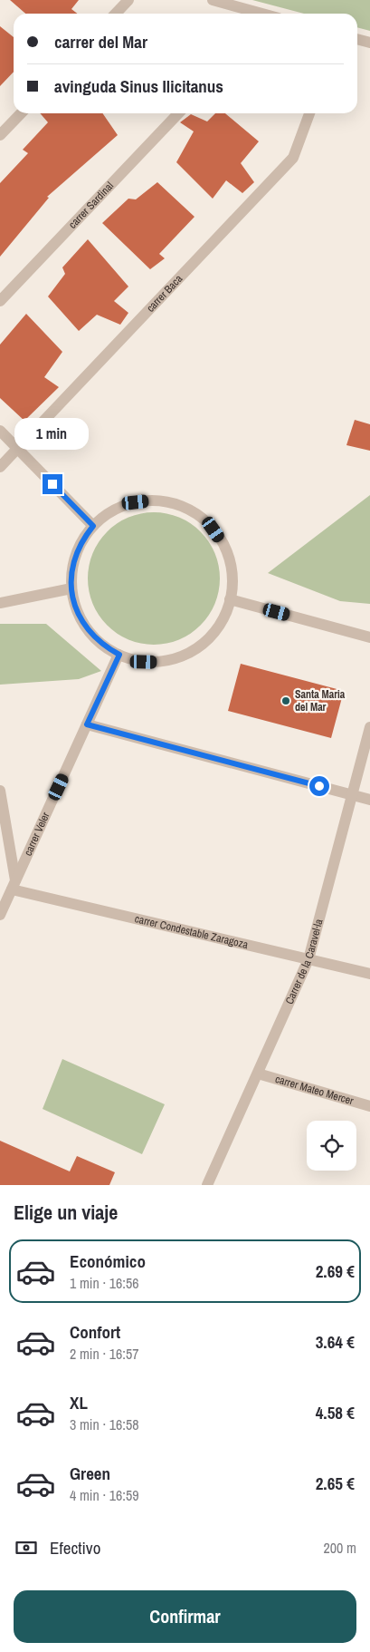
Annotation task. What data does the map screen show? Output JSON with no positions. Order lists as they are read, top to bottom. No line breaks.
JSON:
{"streets":{"street":["carrer Sardinal","carrer Baca","carrer Veler","carrer Condestable Zaragoza","Carrer de la Caravel·la","carrer Mateo Mercer"]},"crossings":[["carrer Veler","carrer Condestable Zaragoza"],["carrer Condestable Zaragoza","Carrer de la Caravel·la"],["Carrer de la Caravel·la","carrer Mateo Mercer"]],"places":["Santa Maria del Mar"],"page":{"banner":["carrer del Mar","avinguda Sinus Ilicitanus"],"bubble":"1 min","heading":"Elige un viaje","list":[{"name":"Económico","note":"1 min · 16:56","value":"2.69 €"},{"name":"Confort","note":"2 min · 16:57","value":"3.64 €"},{"name":"XL","note":"3 min · 16:58","value":"4.58 €"},{"name":"Green","note":"4 min · 16:59","value":"2.65 €"}],"pay":["Efectivo","200 m"],"buttons":"Confirmar"}}
